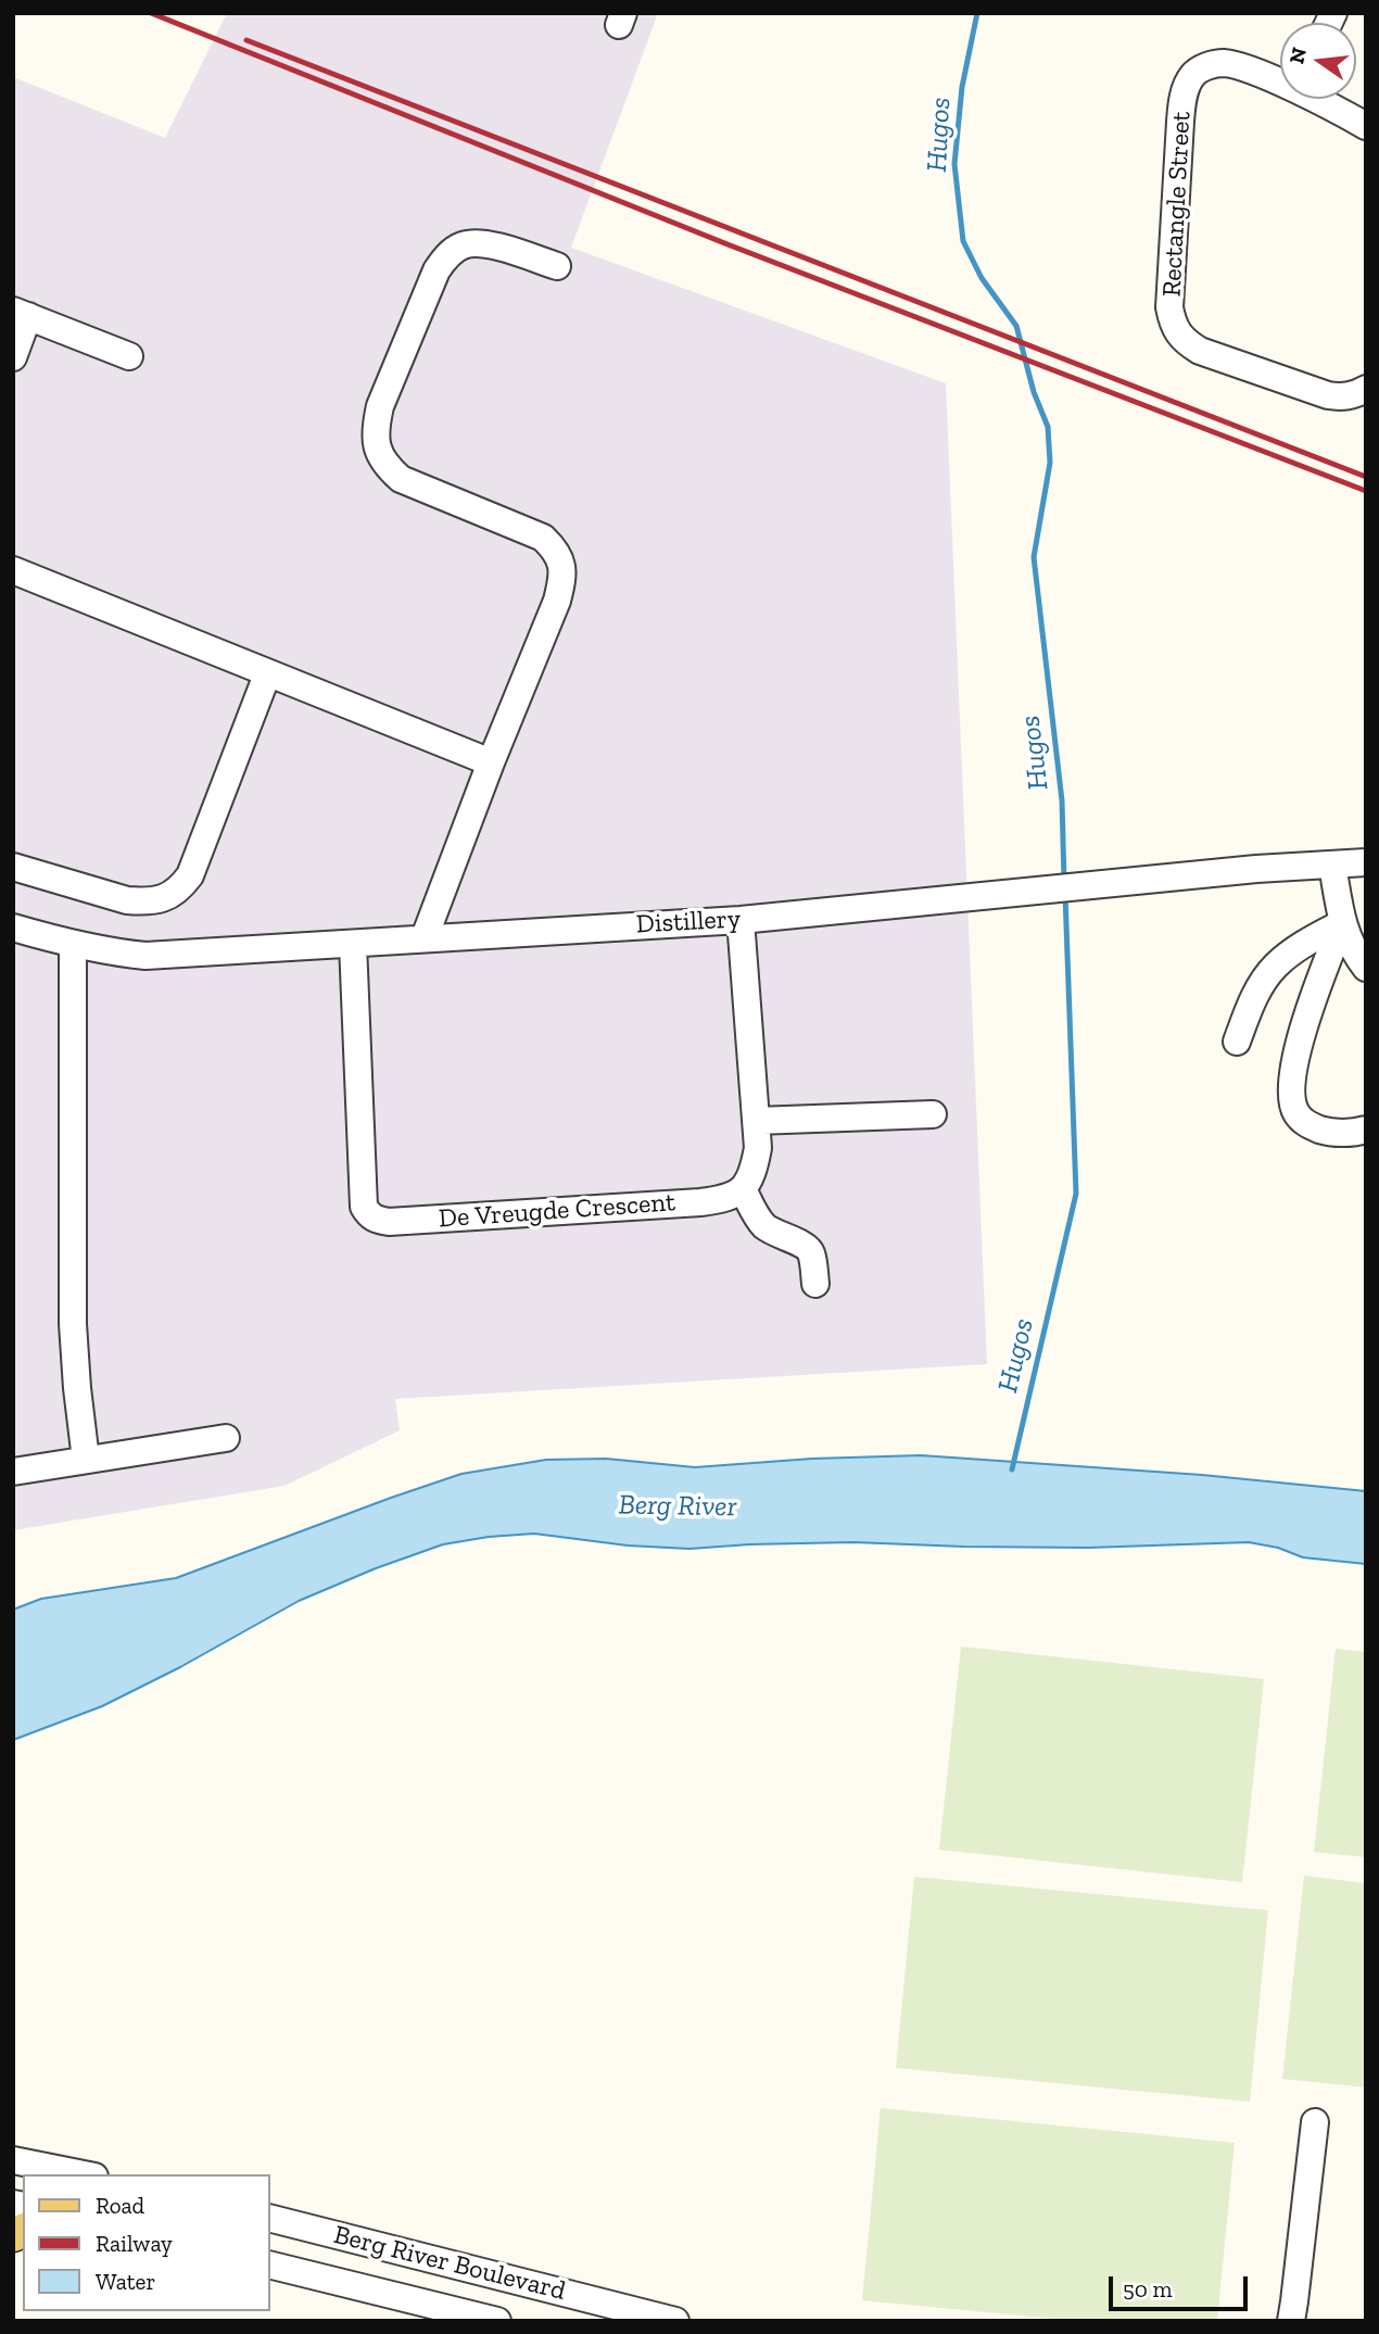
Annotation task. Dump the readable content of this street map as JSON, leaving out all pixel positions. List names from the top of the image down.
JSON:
{
  "streets": {
    "street": [
      "Rectangle Street",
      "Distillery",
      "De Vreugde Crescent",
      "Berg River Boulevard"
    ]
  },
  "crossings": [
    ["Distillery", "De Vreugde Crescent"]
  ],
  "water": ["Hugos", "Berg River"],
  "legend": ["Road", "Railway", "Water"],
  "scale_bar": "50 m",
  "north": "left"
}
